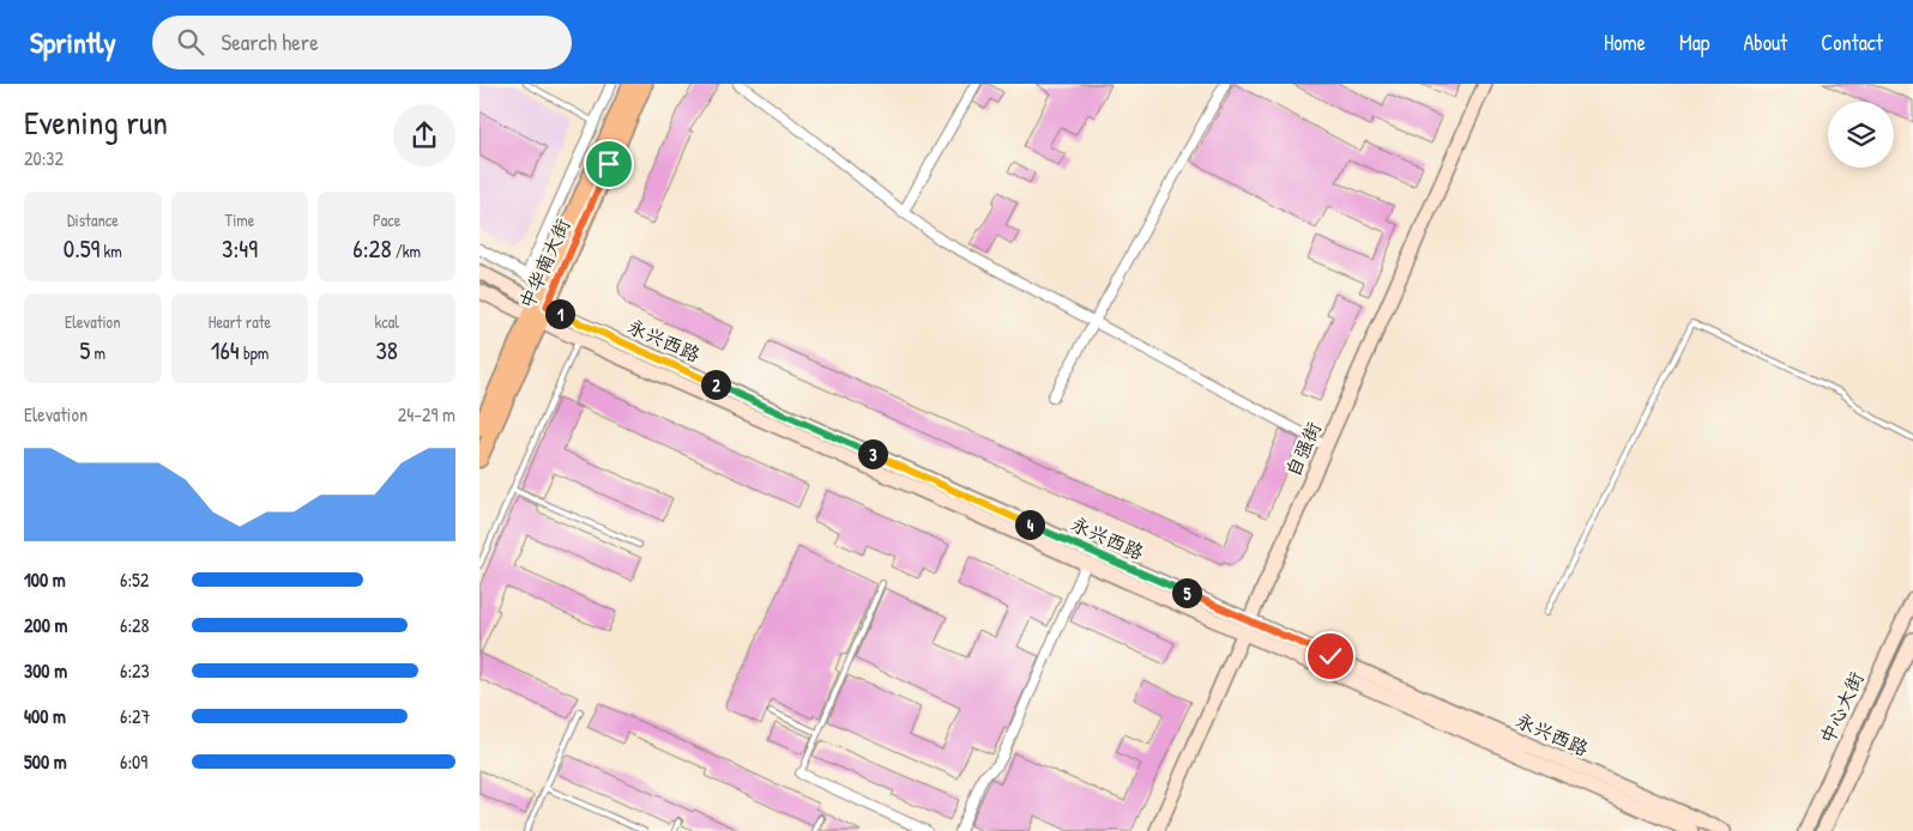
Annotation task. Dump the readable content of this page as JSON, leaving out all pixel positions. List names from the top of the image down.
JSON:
{
  "streets": {
    "main road": [
      "中华南大街",
      "永兴西路",
      "自强街",
      "中心大街"
    ]
  },
  "crossings": [
    ["中华南大街", "永兴西路"],
    ["永兴西路", "自强街"]
  ],
  "page": {
    "header": "Sprintly",
    "search": "Search here",
    "nav": [
      "Home",
      "Map",
      "About",
      "Contact"
    ],
    "heading": ["Evening run", "20:32"],
    "stats": [
      ["Distance", "0.59 km"],
      ["Time", "3:49"],
      ["Pace", "6:28 /km"],
      ["Elevation", "5 m"],
      ["Heart rate", "164 bpm"],
      ["kcal", "38"]
    ],
    "pins": [
      "1",
      "2",
      "3",
      "4",
      "5"
    ],
    "chart": ["Elevation", "24–29 m"],
    "list": [
      {
        "name": "100 m",
        "note": "6:52"
      },
      {
        "name": "200 m",
        "note": "6:28"
      },
      {
        "name": "300 m",
        "note": "6:23"
      },
      {
        "name": "400 m",
        "note": "6:27"
      },
      {
        "name": "500 m",
        "note": "6:09"
      }
    ]
  }
}
